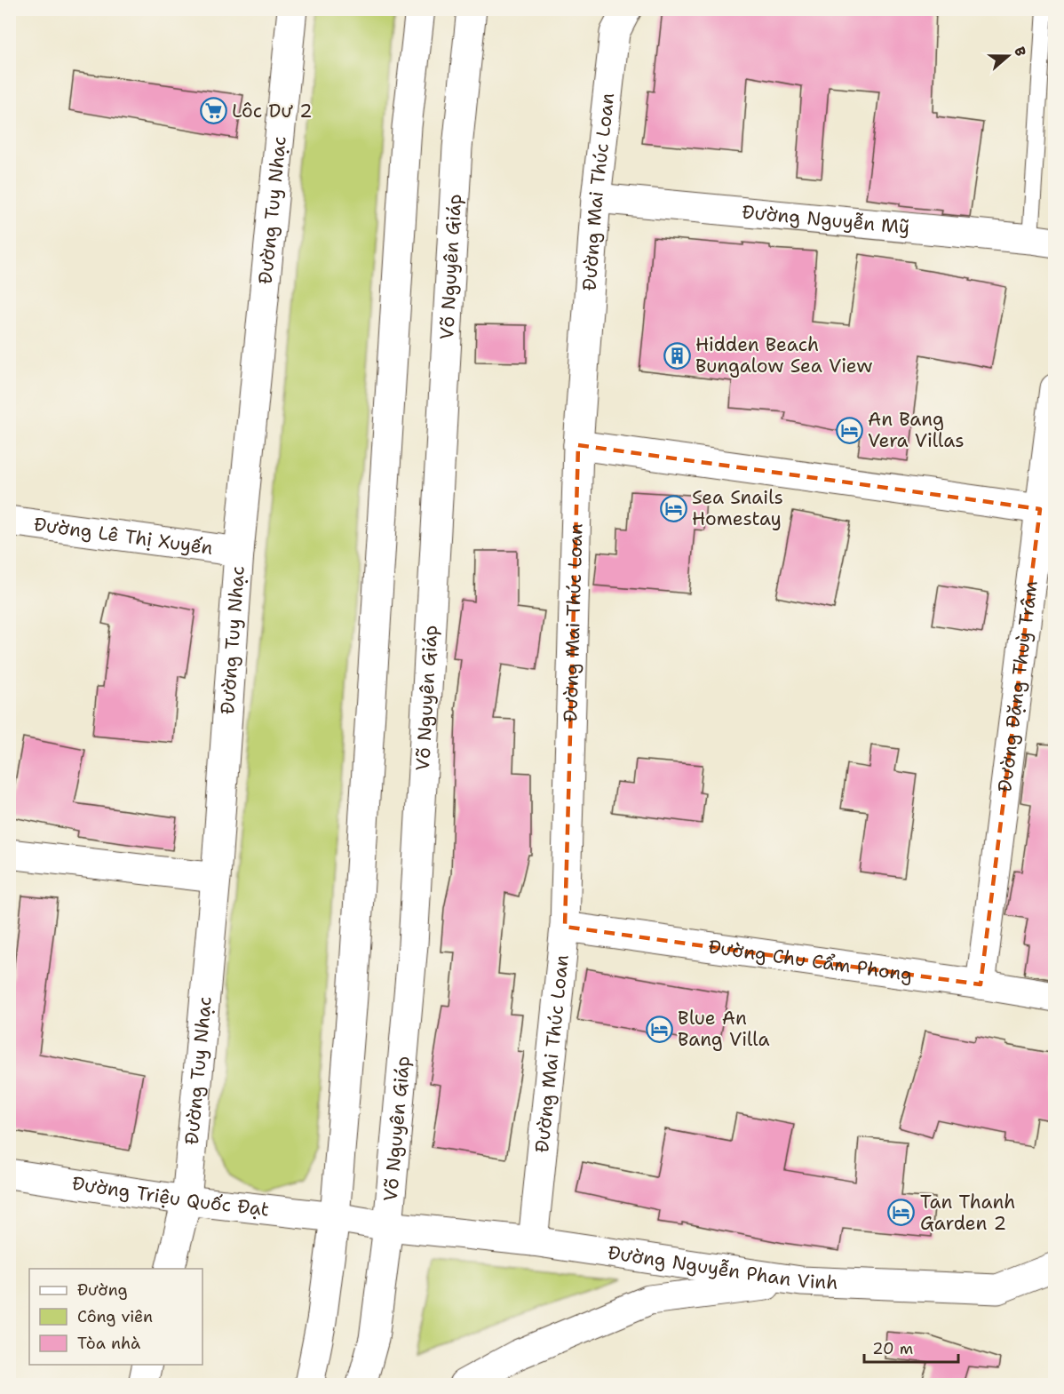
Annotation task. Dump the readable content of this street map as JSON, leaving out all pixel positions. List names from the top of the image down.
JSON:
{
  "streets": {
    "street": [
      "Đường Mai Thúc Loan",
      "Đường Tuy Nhạc",
      "Đường Nguyễn Mỹ",
      "Võ Nguyên Giáp",
      "Đường Lê Thị Xuyến",
      "Đường Đặng Thuỳ Trâm",
      "Đường Chu Cẩm Phong",
      "Đường Triệu Quốc Đạt",
      "Đường Nguyễn Phan Vinh"
    ]
  },
  "crossings": [
    ["Đường Mai Thúc Loan", "Đường Nguyễn Mỹ"],
    ["Đường Mai Thúc Loan", "Đường Chu Cẩm Phong"],
    ["Đường Mai Thúc Loan", "Đường Nguyễn Phan Vinh"],
    ["Đường Tuy Nhạc", "Đường Lê Thị Xuyến"],
    ["Đường Tuy Nhạc", "Đường Triệu Quốc Đạt"],
    ["Võ Nguyên Giáp", "Đường Triệu Quốc Đạt"],
    ["Võ Nguyên Giáp", "Đường Nguyễn Phan Vinh"],
    ["Đường Đặng Thuỳ Trâm", "Đường Chu Cẩm Phong"],
    ["Đường Triệu Quốc Đạt", "Đường Nguyễn Phan Vinh"]
  ],
  "places": {
    "supermarket": ["Lôc Dư 2"],
    "building": ["Hidden Beach Bungalow Sea View"],
    "hotel": [
      "An Bang Vera Villas",
      "Sea Snails Homestay",
      "Blue An Bang Villa",
      "Tan Thanh Garden 2"
    ]
  },
  "legend": ["Đường", "Công viên", "Tòa nhà"],
  "scale_bar": "20 m",
  "north": "right"
}
